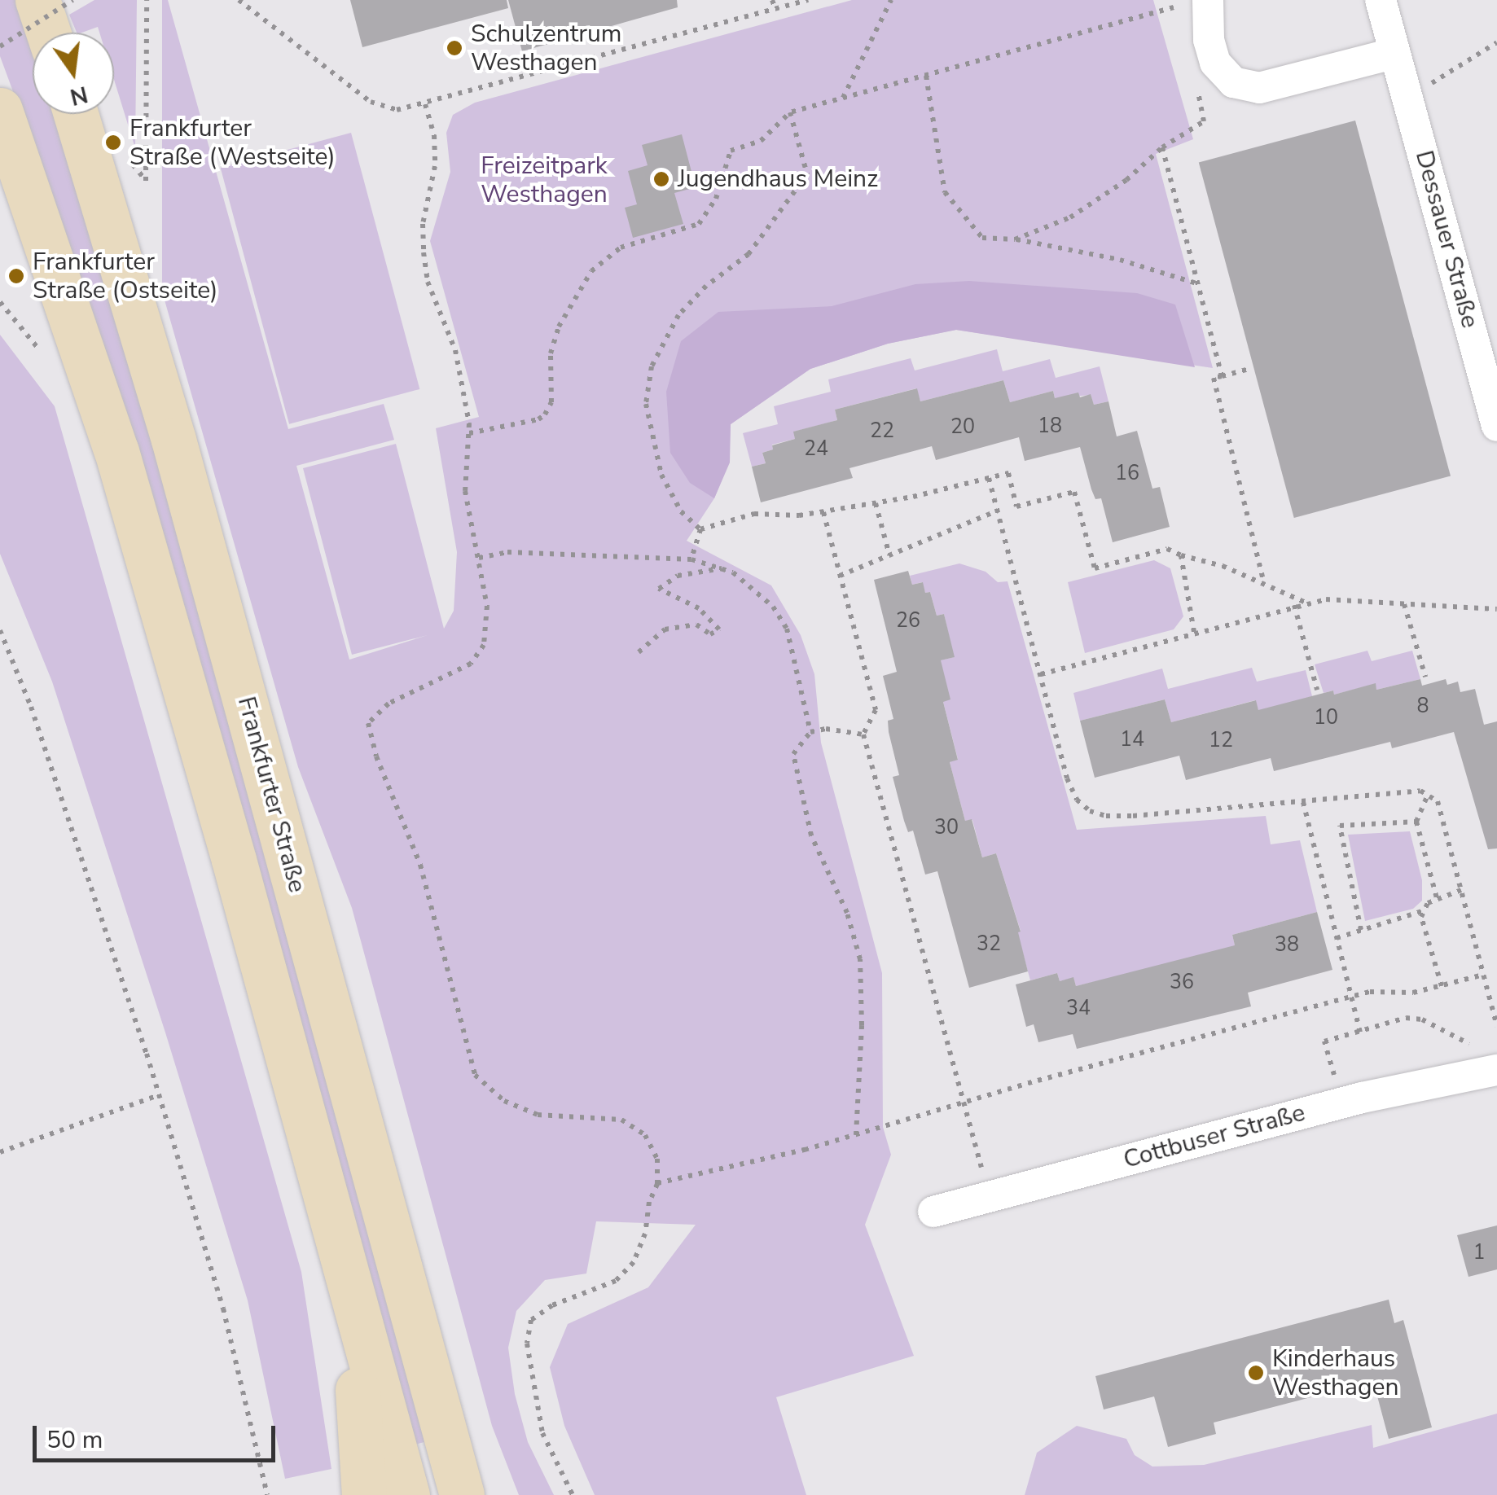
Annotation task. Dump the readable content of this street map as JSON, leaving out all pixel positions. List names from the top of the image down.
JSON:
{
  "streets": {
    "street": ["Dessauer Straße", "Frankfurter Straße", "Cottbuser Straße"]
  },
  "parks": ["Freizeitpark Westhagen"],
  "places": [
    "Schulzentrum Westhagen",
    "Frankfurter Straße (Westseite)",
    "Jugendhaus Meinz",
    "Frankfurter Straße (Ostseite)",
    "Kinderhaus Westhagen"
  ],
  "house_numbers": [
    "18",
    "20",
    "22",
    "24",
    "16",
    "26",
    "8",
    "10",
    "14",
    "12",
    "30",
    "32",
    "38",
    "36",
    "34",
    "1"
  ],
  "scale_bar": "50 m",
  "north": "bottom"
}
